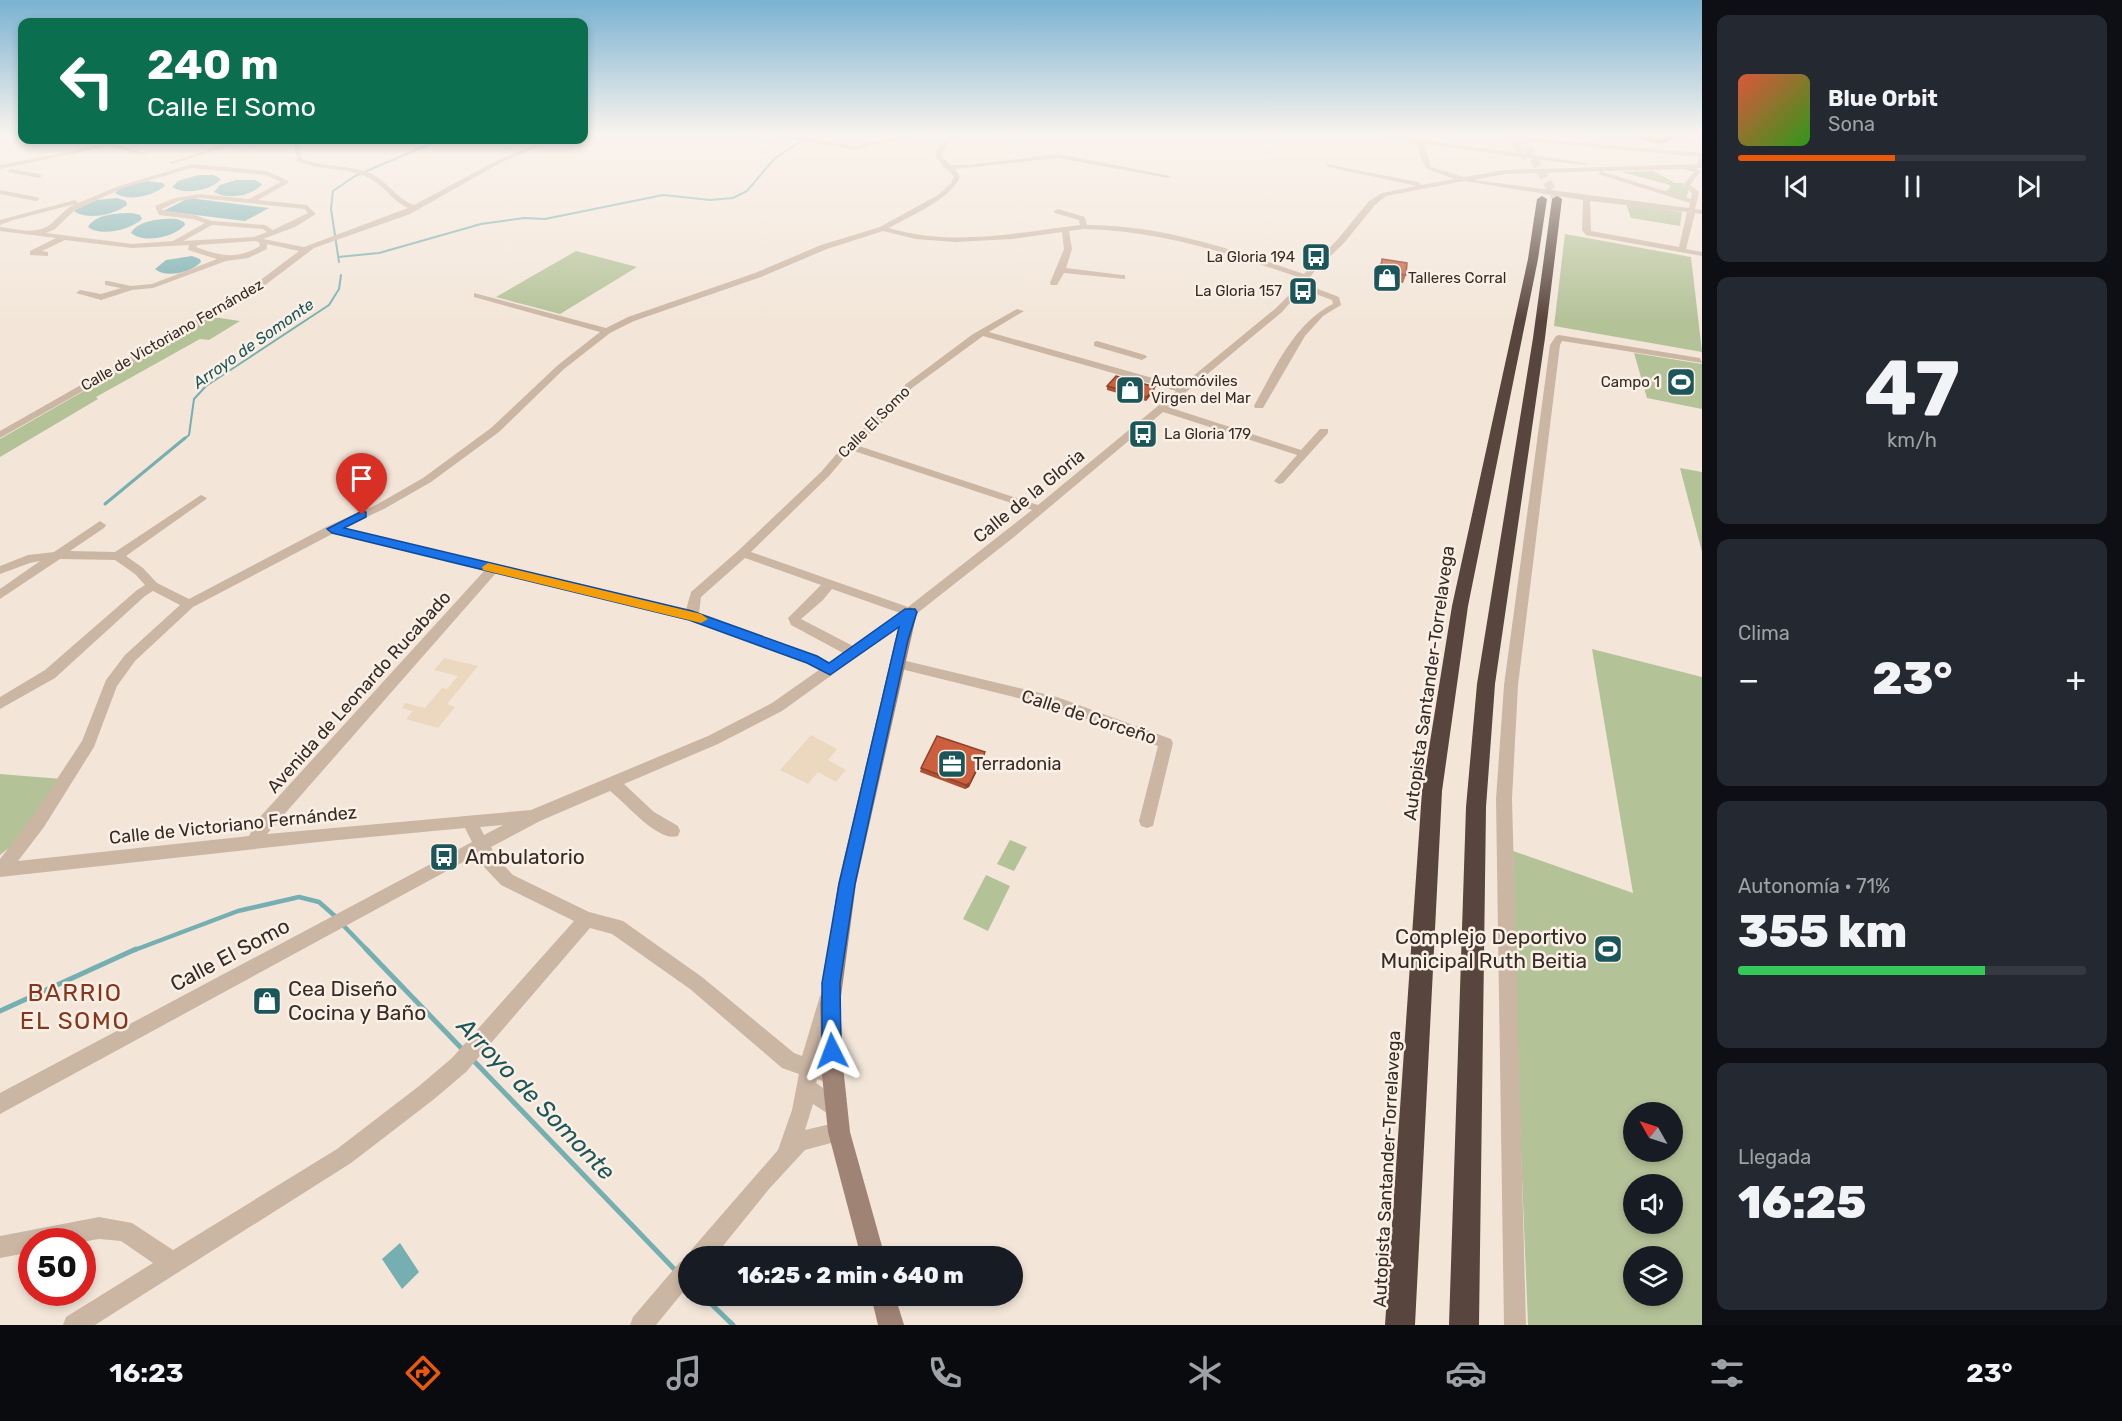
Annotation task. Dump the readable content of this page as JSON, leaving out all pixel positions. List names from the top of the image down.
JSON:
{
  "streets": {
    "highway": ["Autopista Santander-Torrelavega"],
    "street": [
      "Calle de Victoriano Fernández",
      "Calle El Somo",
      "Calle de la Gloria",
      "Avenida de Leonardo Rucabado",
      "Calle de Corceño"
    ]
  },
  "crossings": [
    ["Calle de Victoriano Fernández", "Calle El Somo"],
    ["Calle de Victoriano Fernández", "Avenida de Leonardo Rucabado"]
  ],
  "districts": ["BARRIO EL SOMO"],
  "water": ["Arroyo de Somonte"],
  "places": {
    "bus stop": [
      "La Gloria 194",
      "La Gloria 157",
      "La Gloria 179",
      "Ambulatorio"
    ],
    "shop": ["Talleres Corral", "Automóviles Virgen del Mar", "Cea Diseño Cocina y Baño"],
    "sports": ["Campo 1", "Complejo Deportivo Municipal Ruth Beitia"],
    "office": ["Terradonia"]
  },
  "north": "top left",
  "page": {
    "turn": ["240 m", "Calle El Somo"],
    "song": ["Blue Orbit", "Sona"],
    "tile": [
      ["47", "km/h"],
      "Clima",
      ["Autonomía · 71%", "355 km"],
      ["Llegada", "16:25"]
    ],
    "heat": ["−", "23°", "+"],
    "limit": "50",
    "trip": "16:25 · 2 min · 640 m",
    "tabs": ["16:23", "23°"]
  }
}
